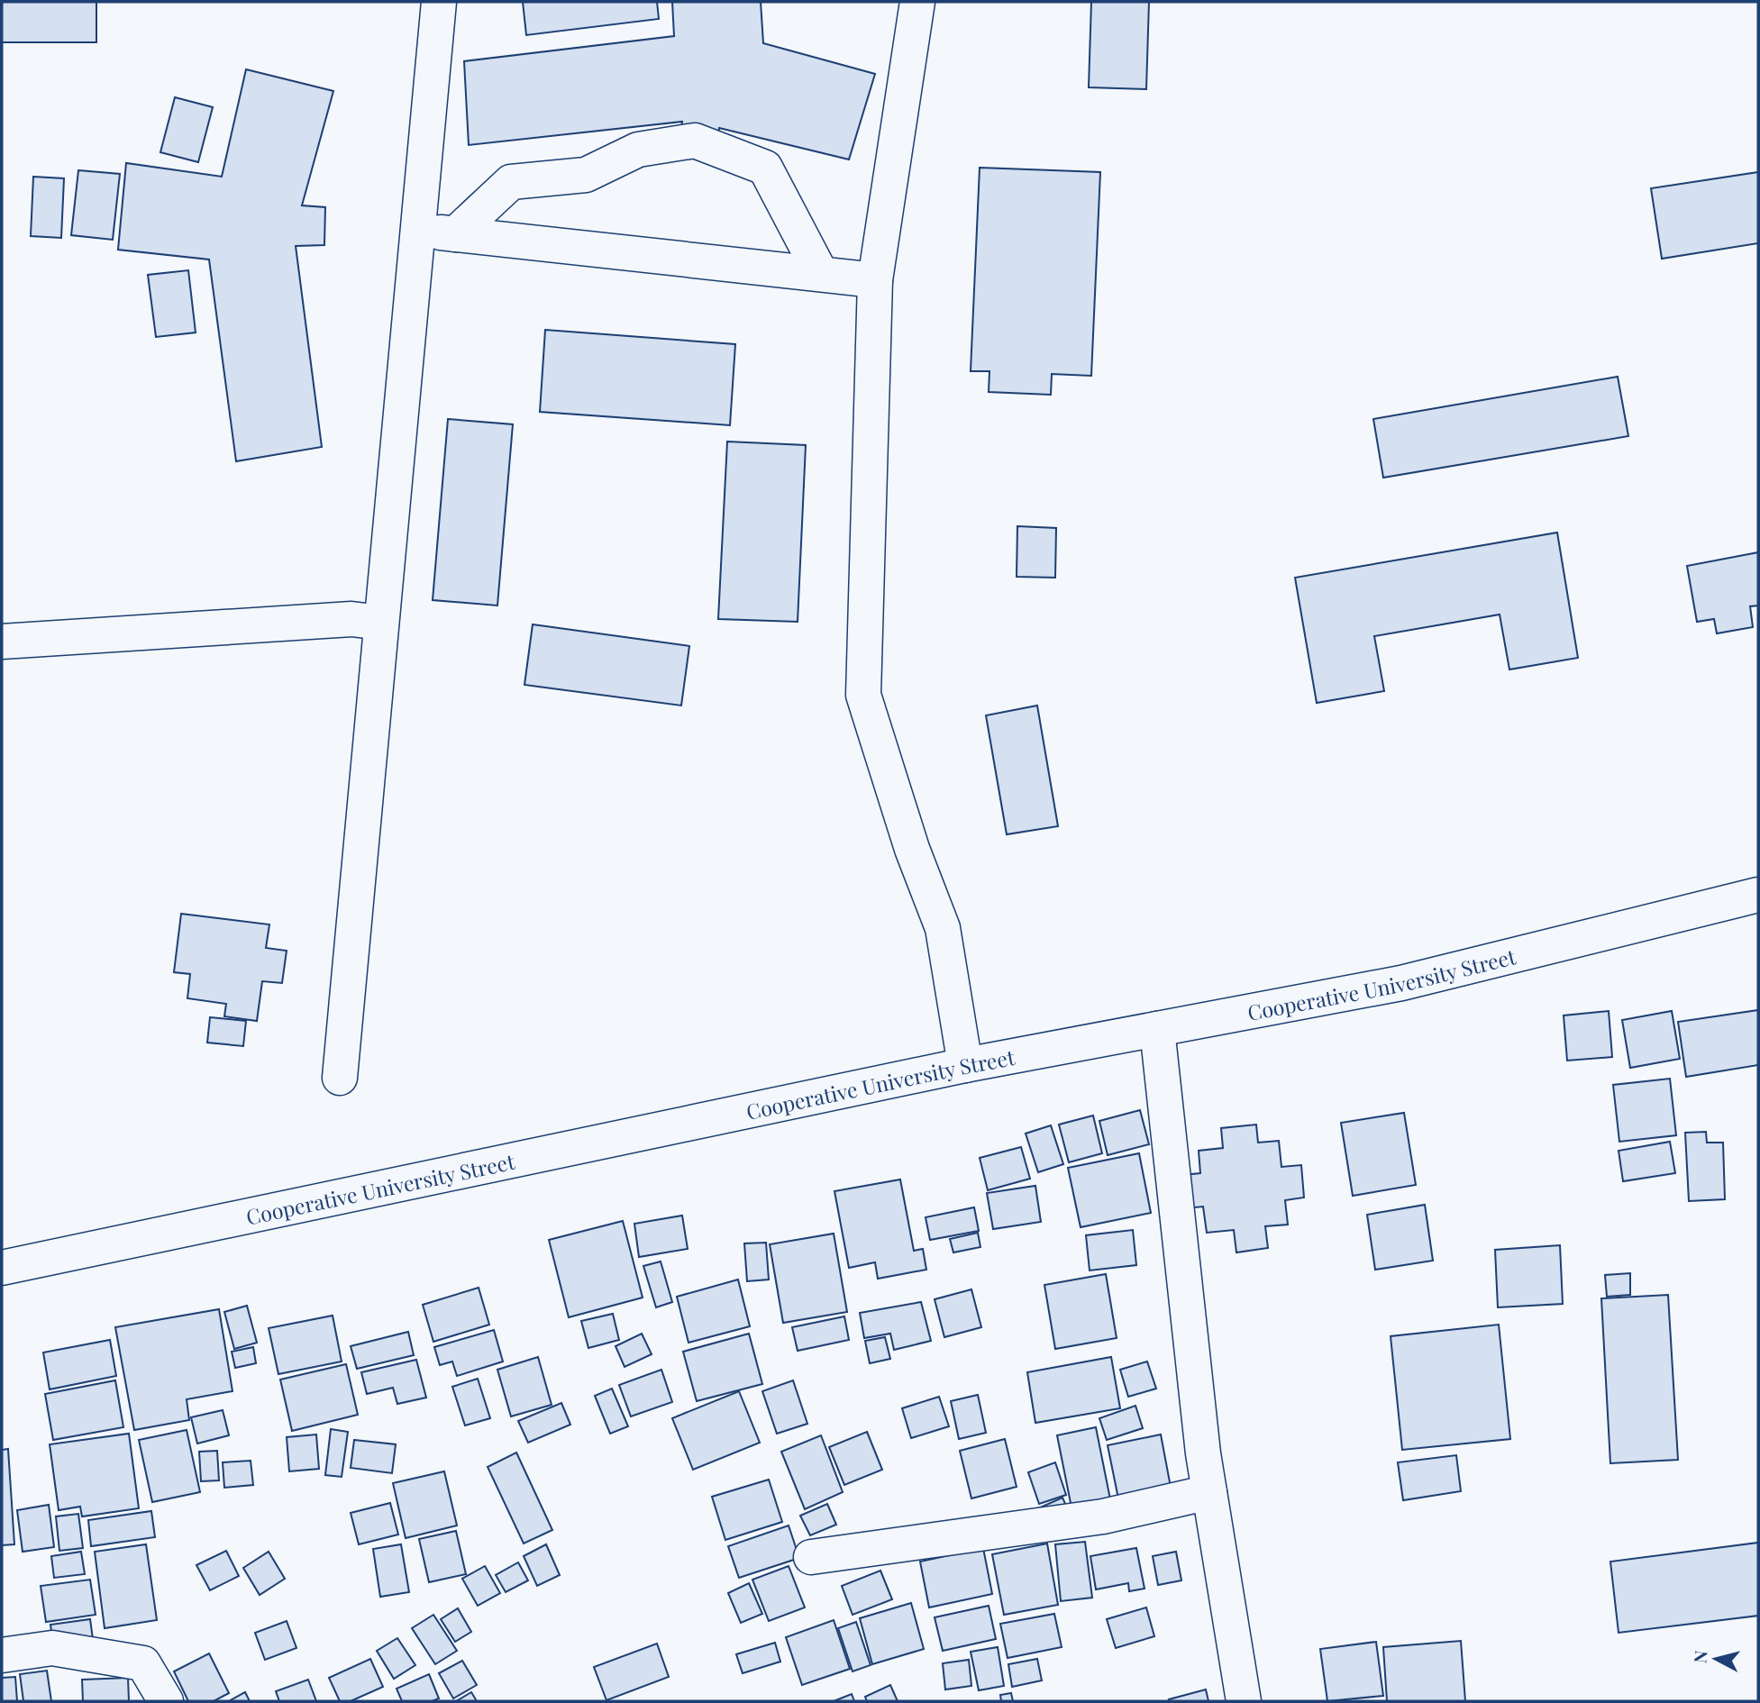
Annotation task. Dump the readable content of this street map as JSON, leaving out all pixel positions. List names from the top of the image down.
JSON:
{
  "streets": {
    "street": ["Cooperative University Street"]
  },
  "north": "left"
}
